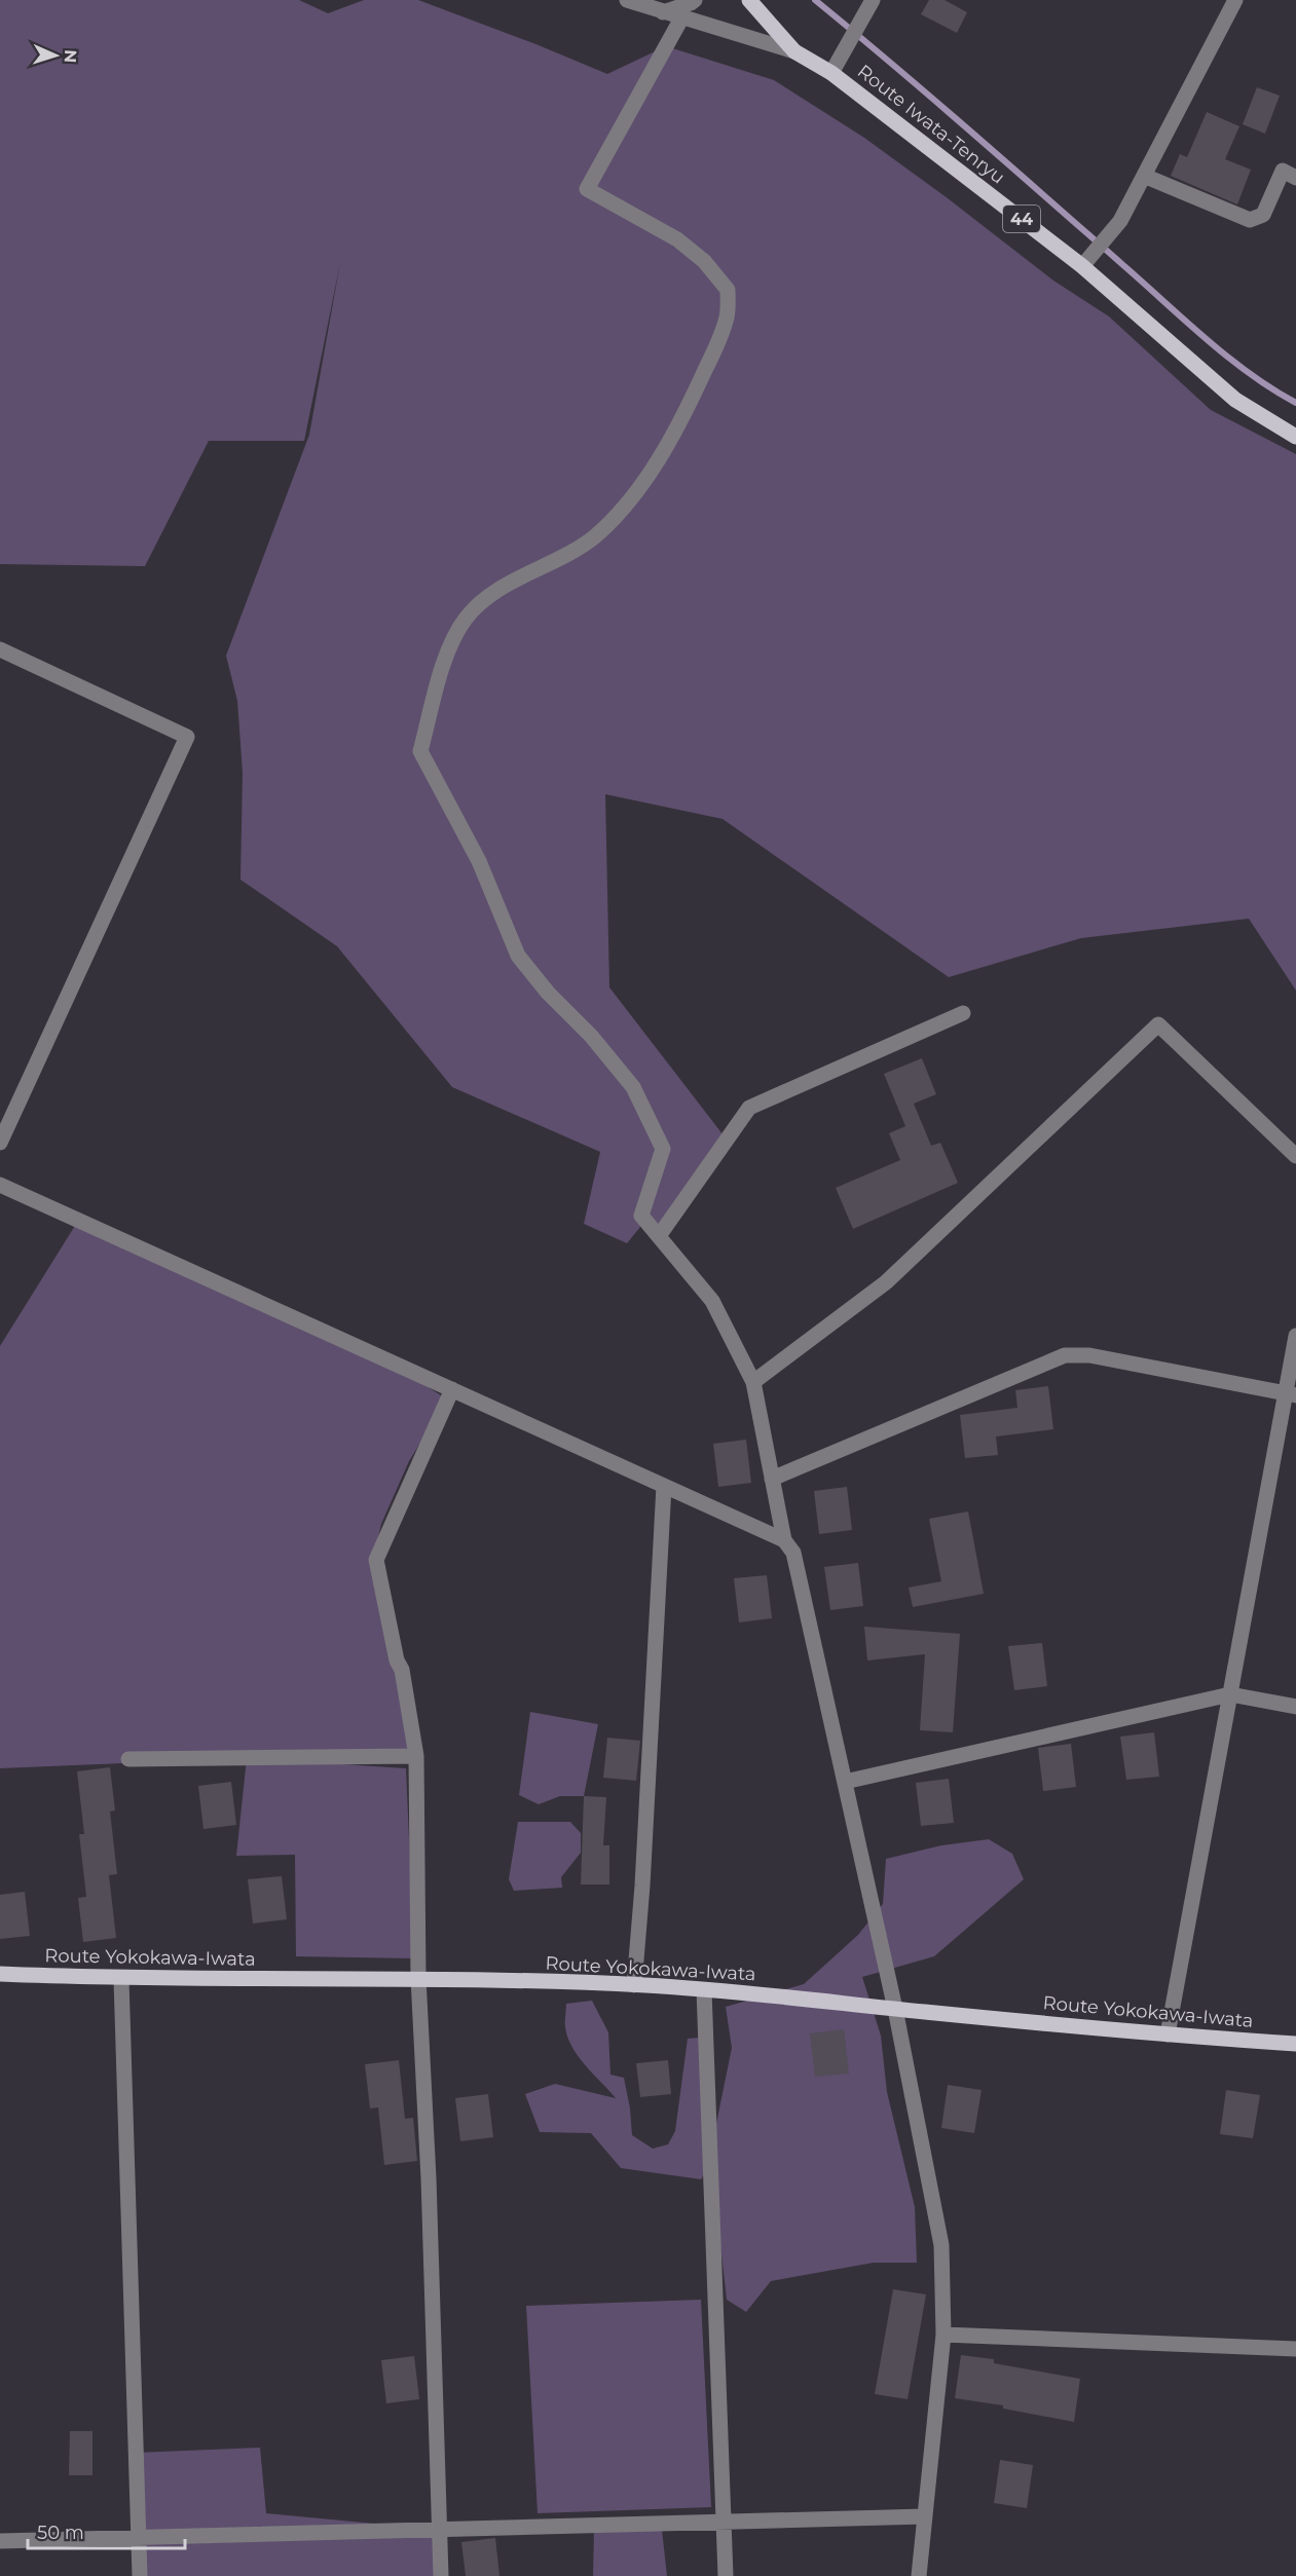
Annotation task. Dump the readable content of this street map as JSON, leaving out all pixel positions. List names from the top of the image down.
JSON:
{
  "streets": {
    "main road": ["Route Iwata-Tenryu", "44", "Route Yokokawa-Iwata"]
  },
  "scale_bar": "50 m",
  "north": "right"
}
